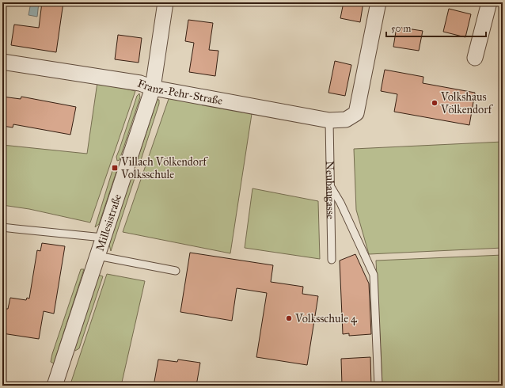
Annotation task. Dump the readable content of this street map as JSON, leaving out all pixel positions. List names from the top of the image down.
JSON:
{
  "streets": {
    "street": ["Franz-Pehr-Straße", "Millesistraße"],
    "lane": ["Neubaugasse"]
  },
  "crossings": [
    ["Franz-Pehr-Straße", "Neubaugasse"],
    ["Franz-Pehr-Straße", "Millesistraße"]
  ],
  "places": {
    "other": ["Volkshaus Völkendorf", "Volksschule 4"],
    "transit": ["Villach Völkendorf Volksschule"]
  },
  "scale_bar": "50 m"
}
